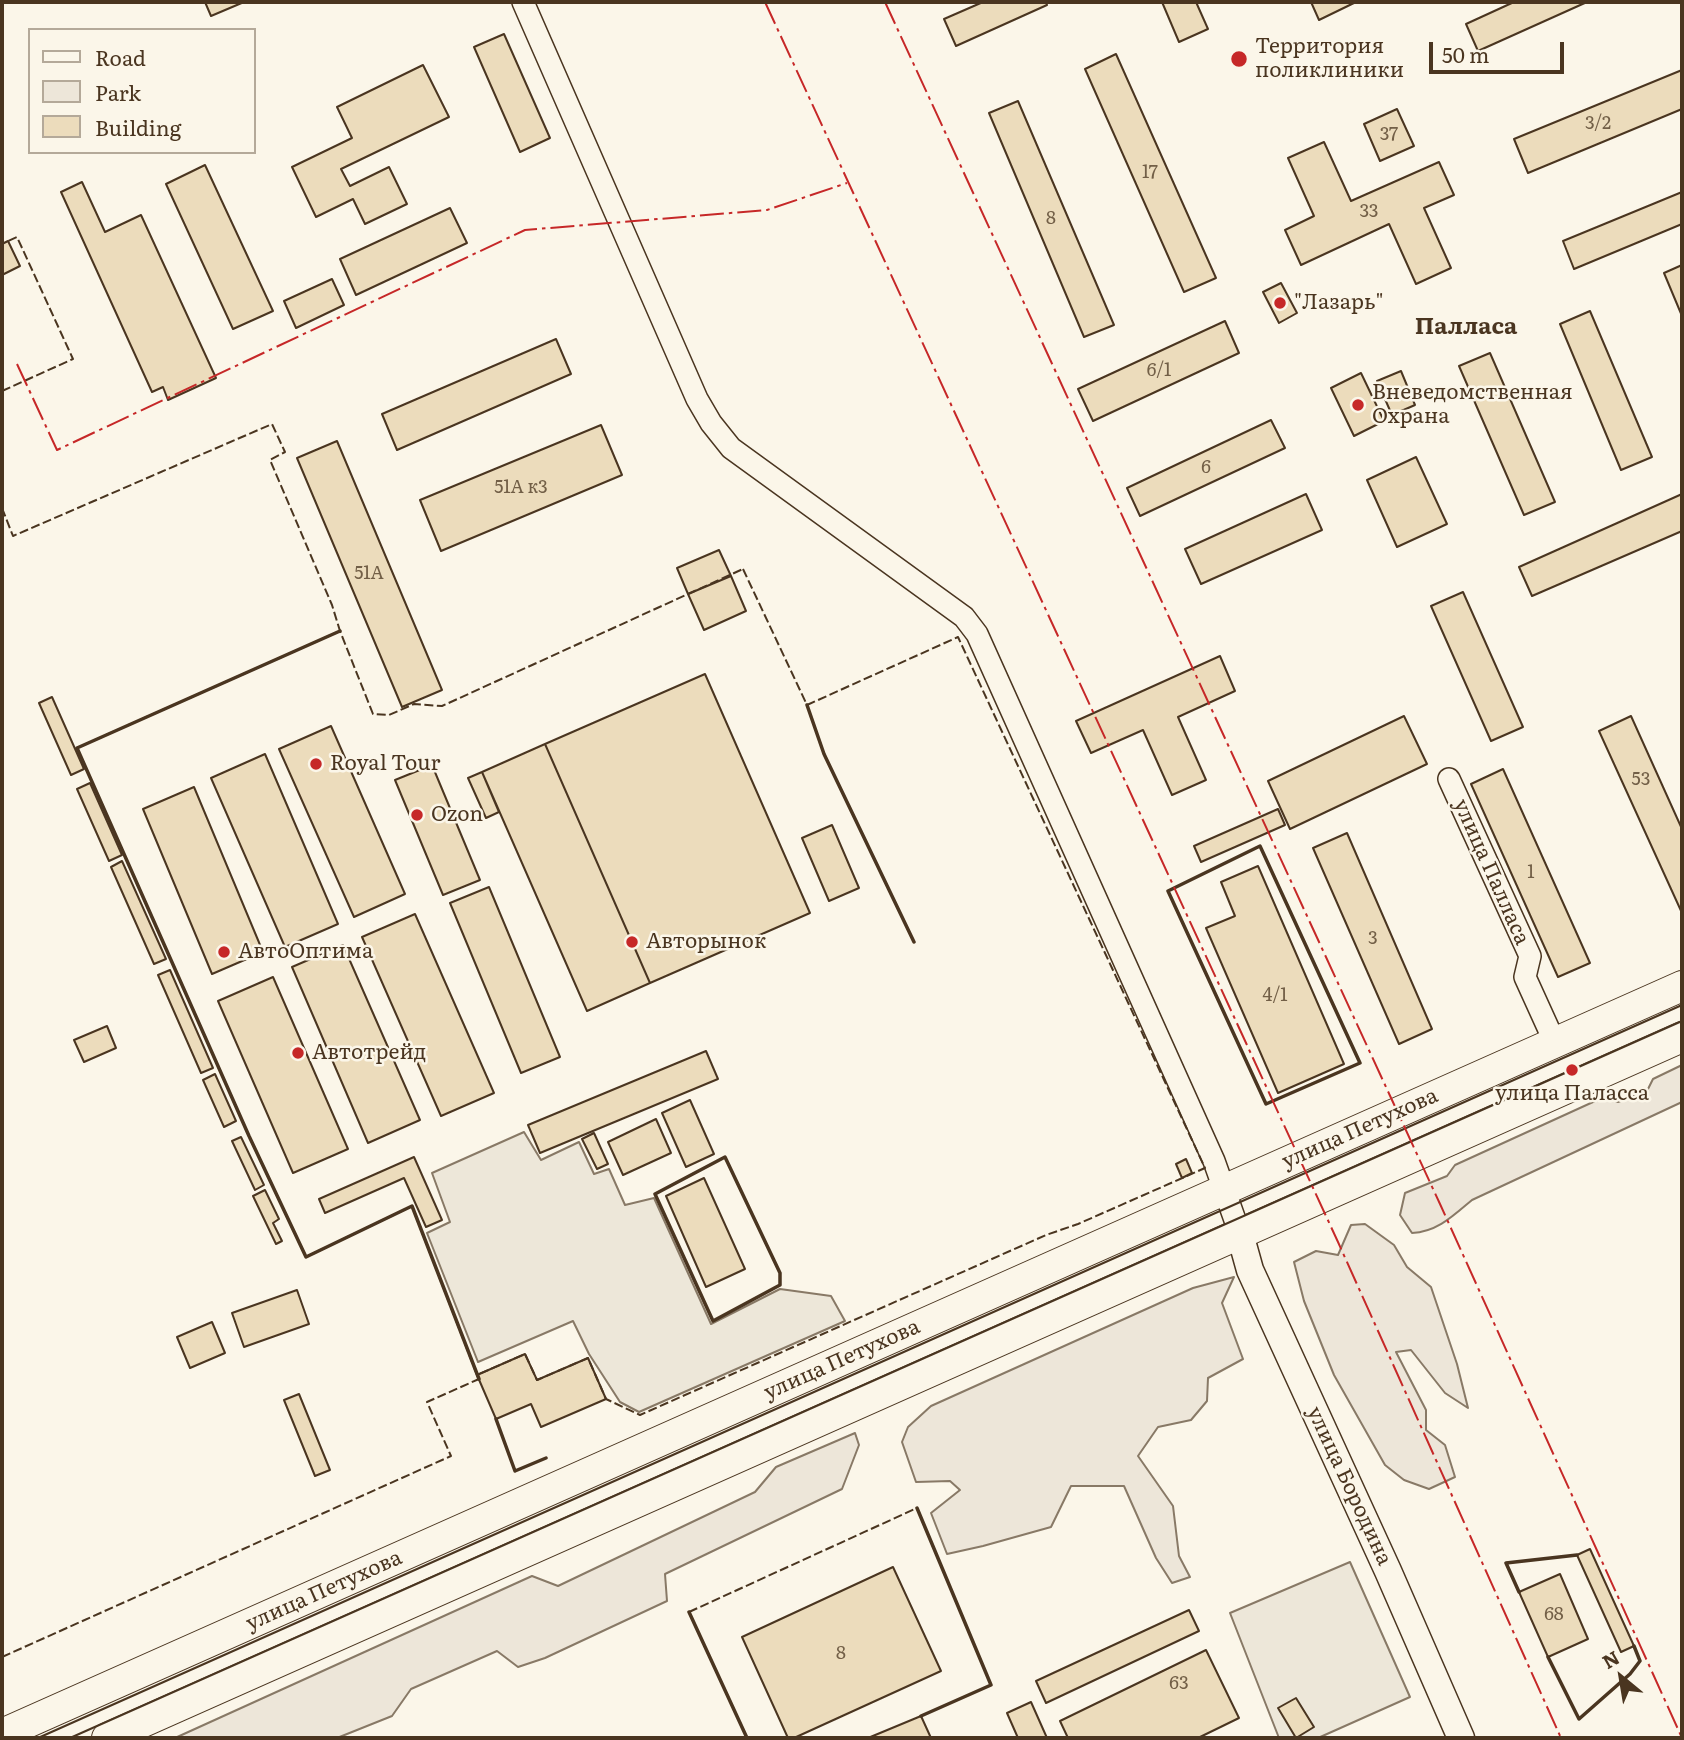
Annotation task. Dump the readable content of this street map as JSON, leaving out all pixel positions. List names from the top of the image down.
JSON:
{
  "streets": {
    "highway": ["улица Петухова"],
    "main road": ["улица Бородина"],
    "street": ["улица Палласа"]
  },
  "crossings": [
    ["улица Палласа", "улица Петухова"]
  ],
  "districts": ["Палласа"],
  "places": [
    "Территория поликлиники",
    "\"Лазарь\"",
    "Вневедомственная Охрана",
    "Royal Tour",
    "Ozon",
    "Авторынок",
    "АвтоОптима",
    "Автотрейд",
    "улица Паласса"
  ],
  "house_numbers": [
    "3/2",
    "37",
    "17",
    "33",
    "8",
    "6/1",
    "6",
    "51А к3",
    "51А",
    "53",
    "1",
    "3",
    "4/1",
    "68",
    "8",
    "63"
  ],
  "legend": ["Road", "Park", "Building"],
  "scale_bar": "50 m",
  "north": "top left"
}
